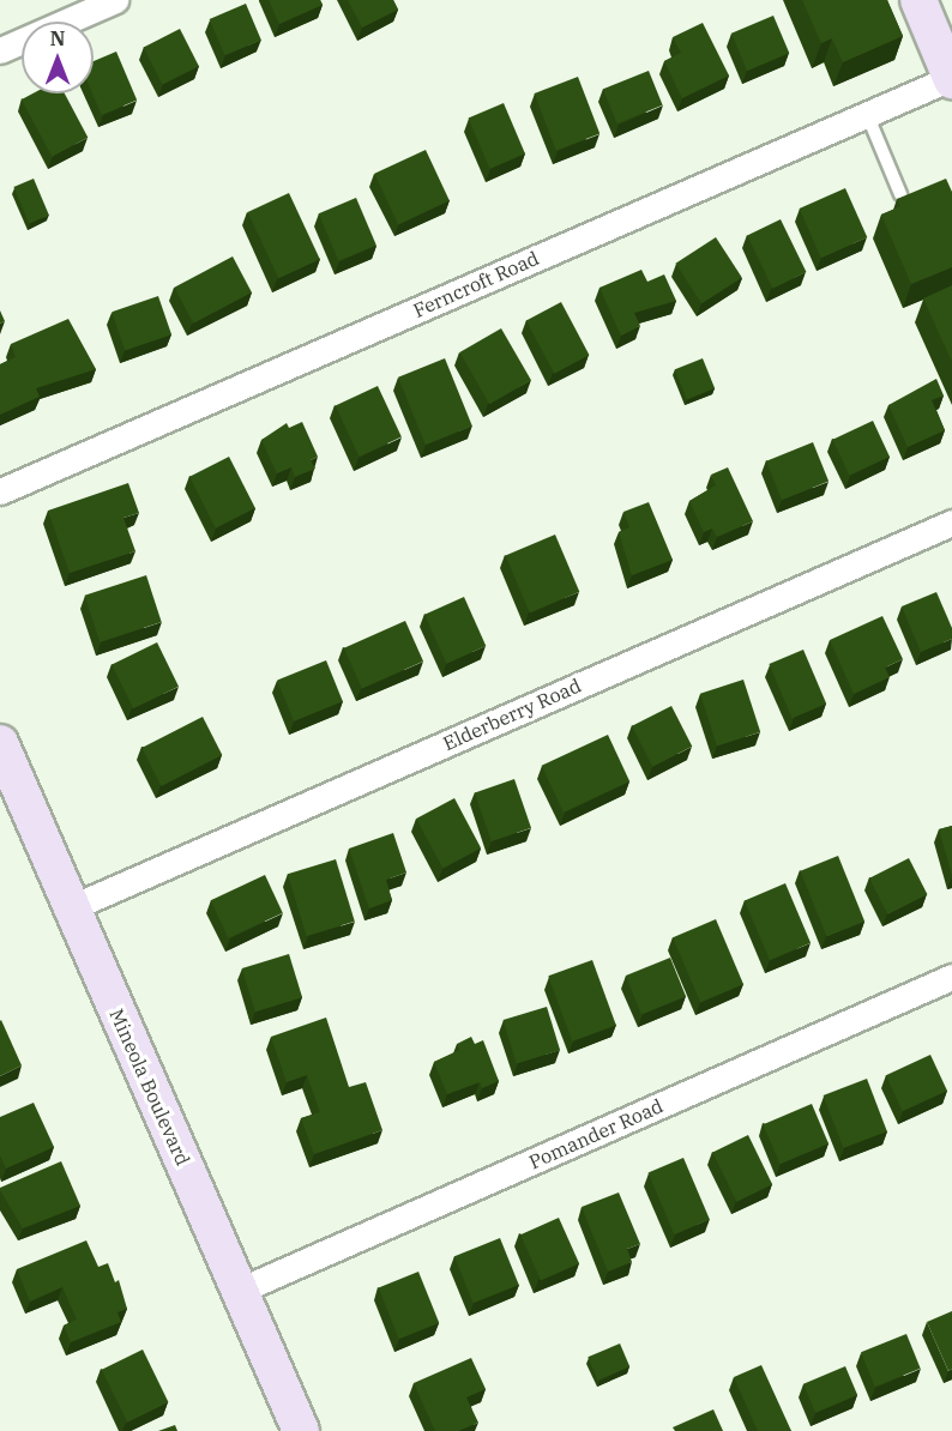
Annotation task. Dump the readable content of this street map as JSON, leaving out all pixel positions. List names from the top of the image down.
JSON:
{
  "streets": {
    "main road": ["Mineola Boulevard"],
    "street": ["Ferncroft Road", "Elderberry Road", "Pomander Road"]
  },
  "crossings": [
    ["Elderberry Road", "Mineola Boulevard"],
    ["Mineola Boulevard", "Pomander Road"]
  ],
  "north": "top"
}
